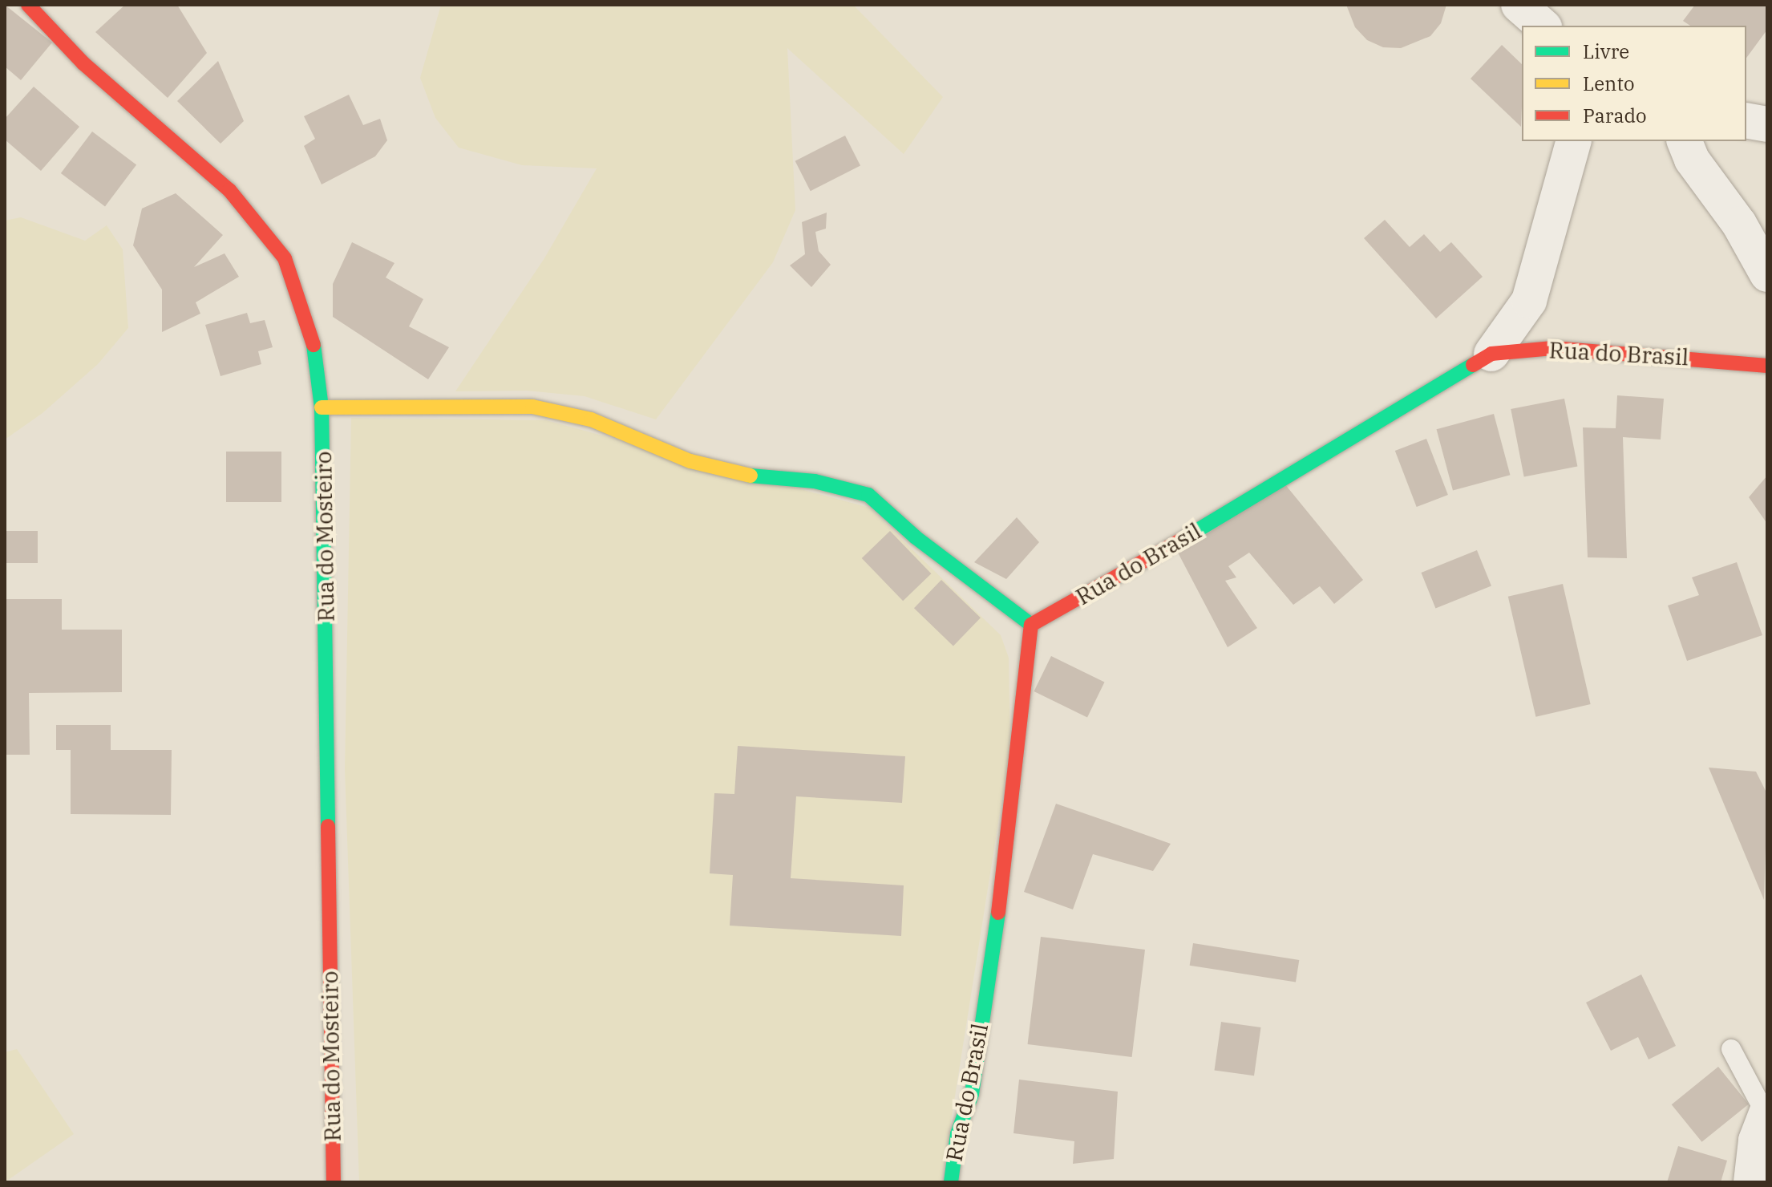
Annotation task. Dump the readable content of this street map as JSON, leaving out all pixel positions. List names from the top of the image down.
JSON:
{
  "streets": {
    "street": ["Rua do Brasil", "Rua do Mosteiro"]
  },
  "legend": ["Livre", "Lento", "Parado"]
}
